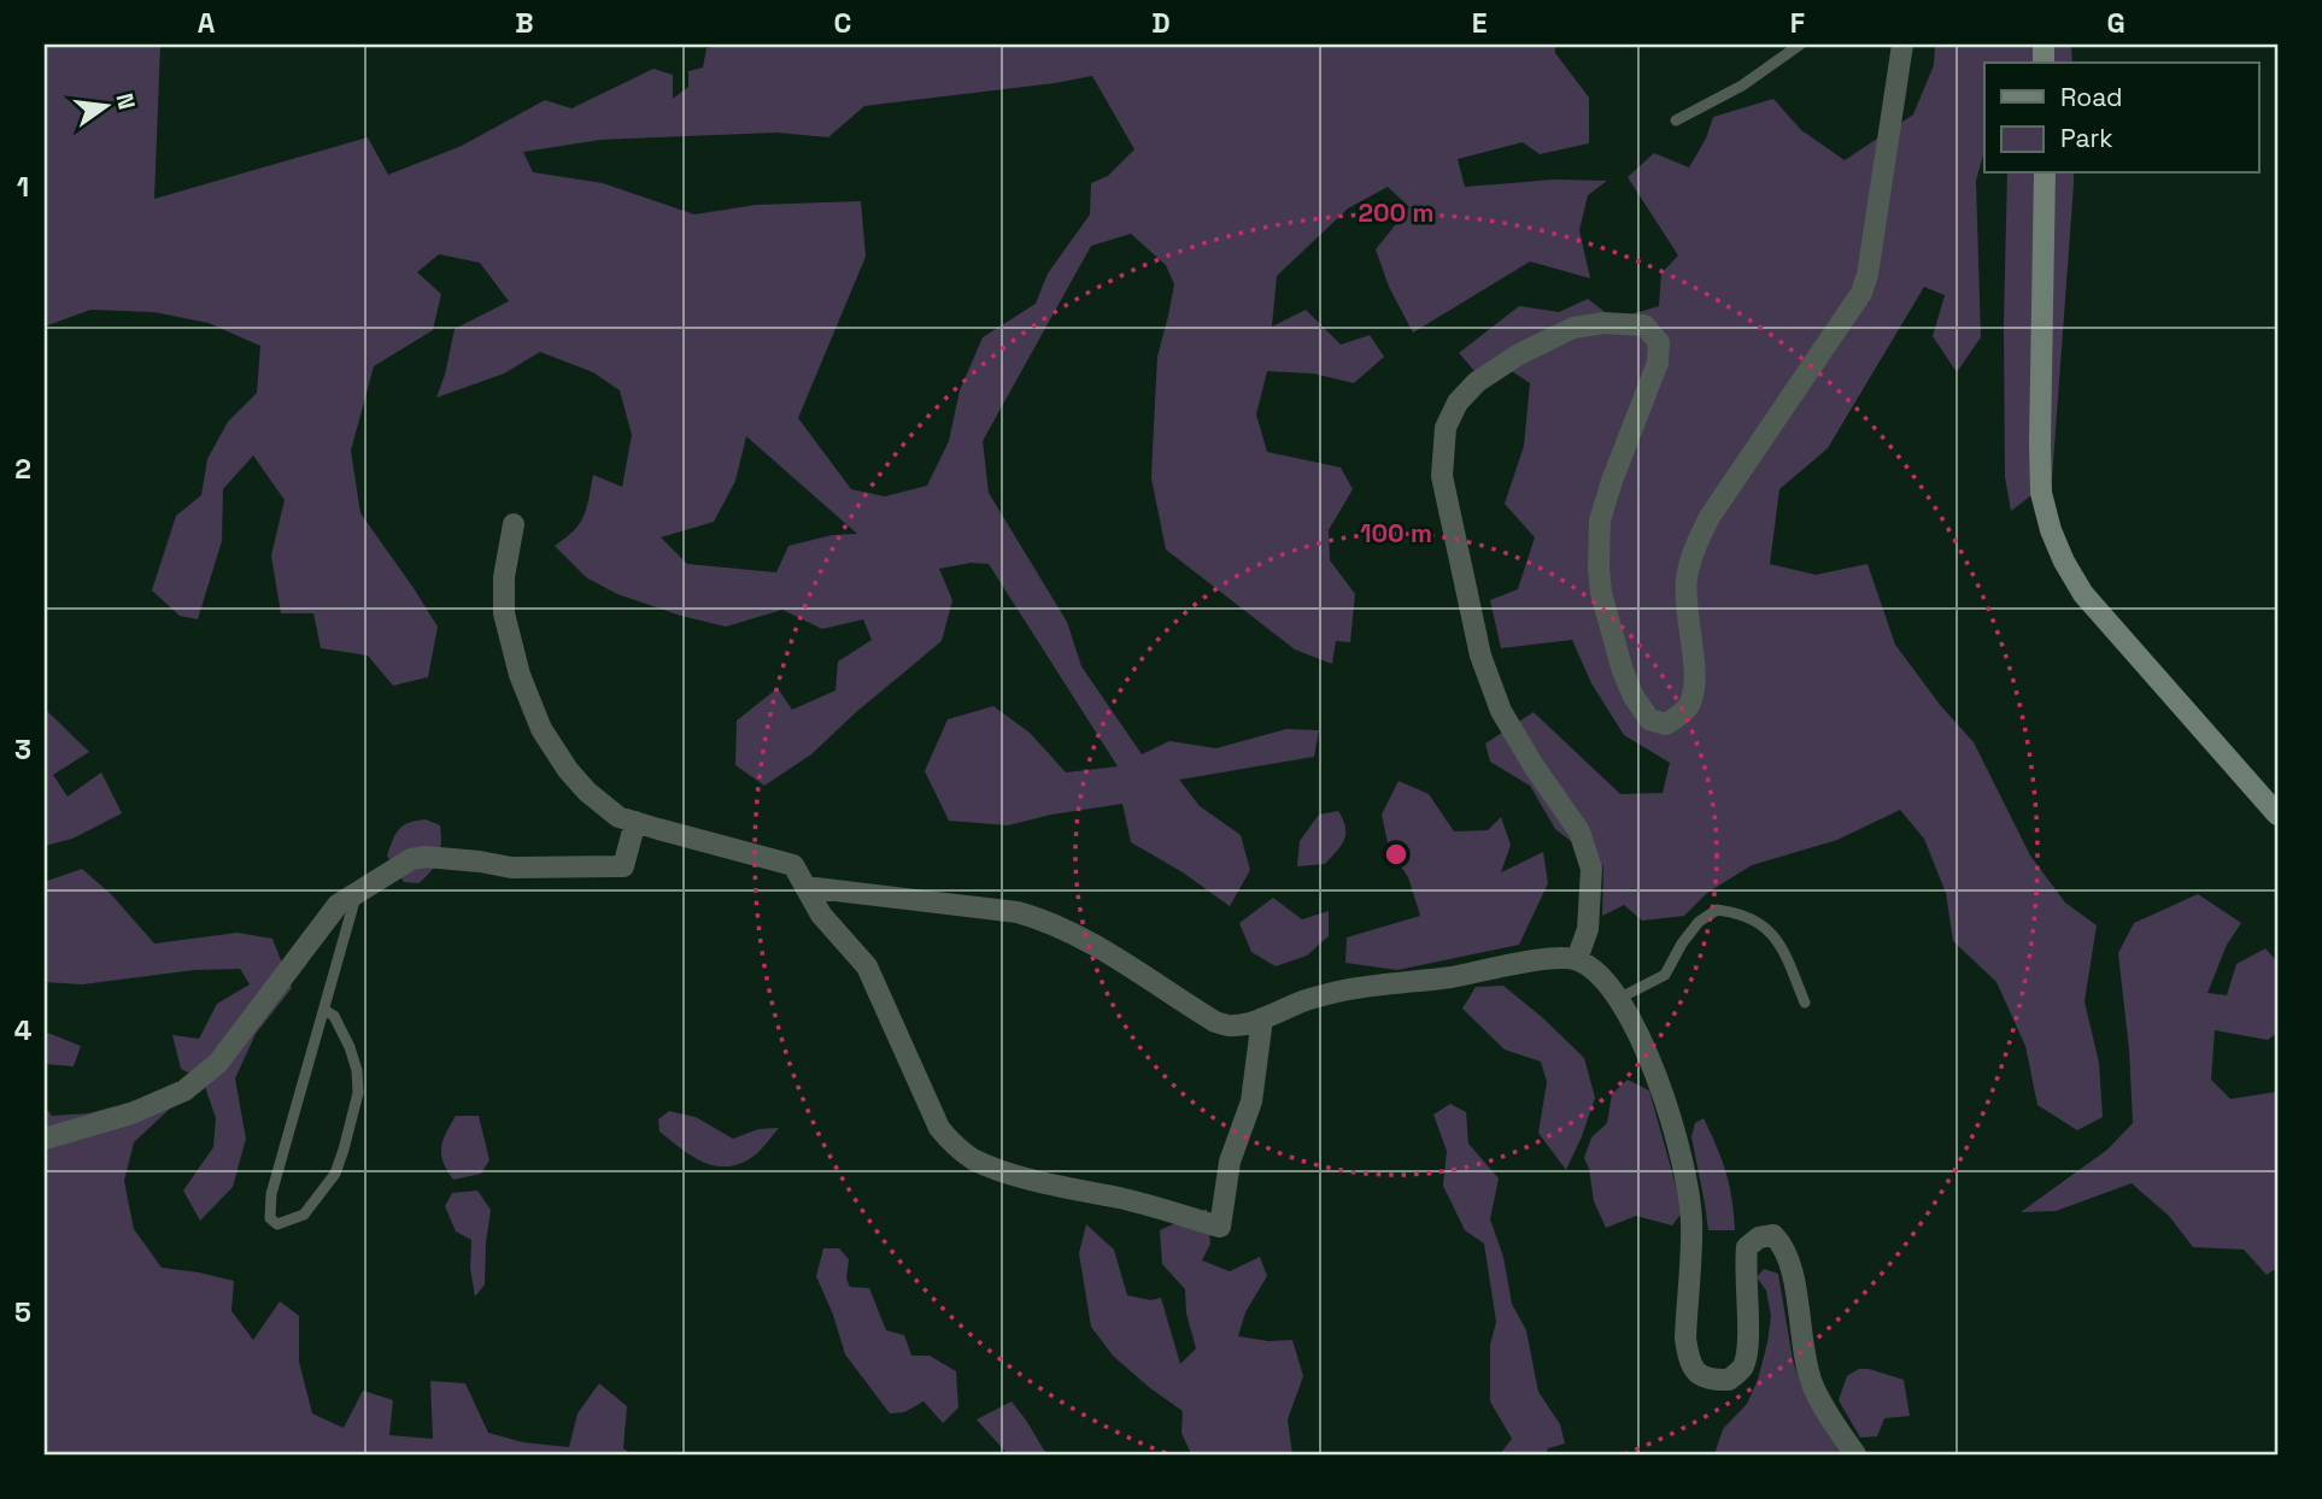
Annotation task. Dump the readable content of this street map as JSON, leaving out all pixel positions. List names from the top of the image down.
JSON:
{
  "legend": ["Road", "Park"],
  "north": "right",
  "grid": {
    "columns": [
      "A",
      "B",
      "C",
      "D",
      "E",
      "F",
      "G"
    ],
    "rows": [
      "1",
      "2",
      "3",
      "4",
      "5"
    ]
  },
  "rings": ["200 m", "100 m"]
}
